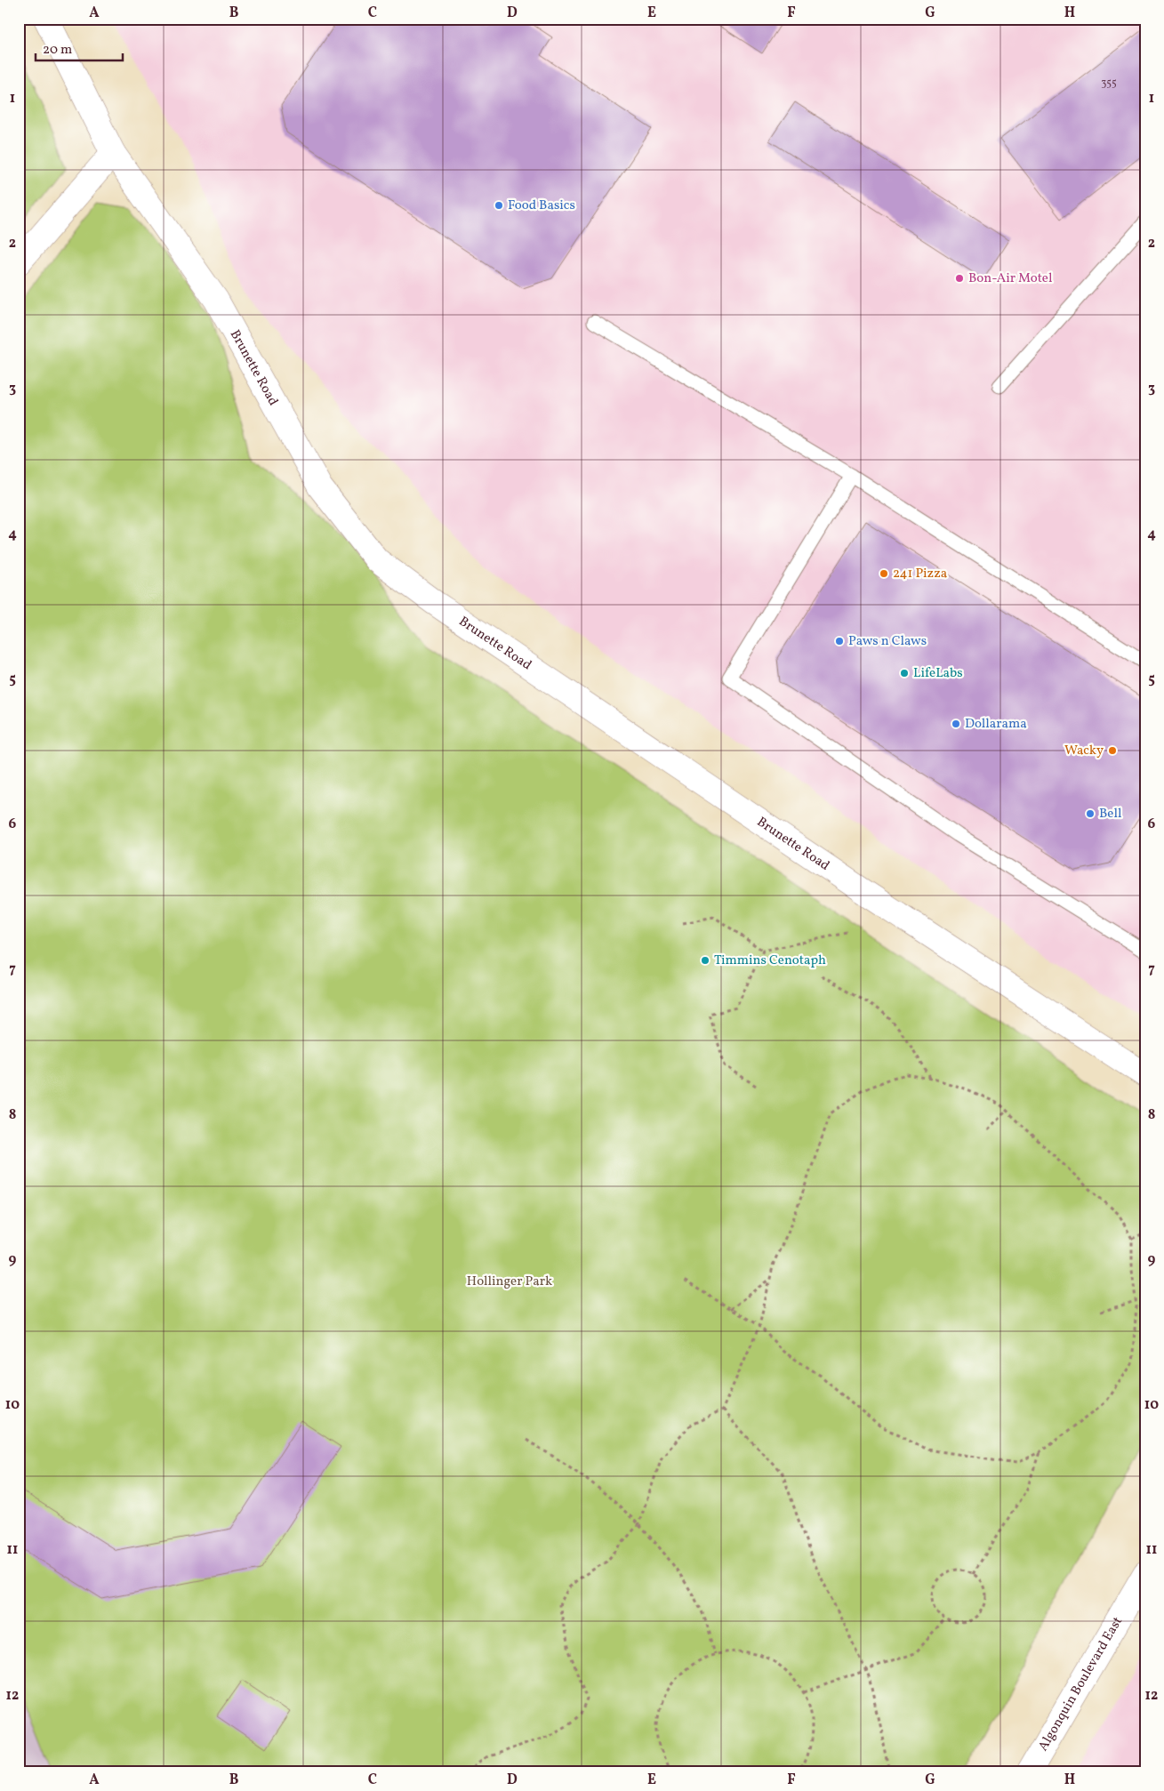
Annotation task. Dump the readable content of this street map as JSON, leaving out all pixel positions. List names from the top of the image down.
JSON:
{
  "streets": {
    "street": ["Brunette Road", "Algonquin Boulevard East"]
  },
  "parks": ["Hollinger Park"],
  "places": [
    "Food Basics",
    "Bon-Air Motel",
    "241 Pizza",
    "Paws n Claws",
    "LifeLabs",
    "Dollarama",
    "Wacky",
    "Bell",
    "Timmins Cenotaph"
  ],
  "house_numbers": ["355"],
  "scale_bar": "20 m",
  "grid": {
    "columns": [
      "A",
      "B",
      "C",
      "D",
      "E",
      "F",
      "G",
      "H"
    ],
    "rows": [
      "1",
      "2",
      "3",
      "4",
      "5",
      "6",
      "7",
      "8",
      "9",
      "10",
      "11",
      "12"
    ]
  }
}
